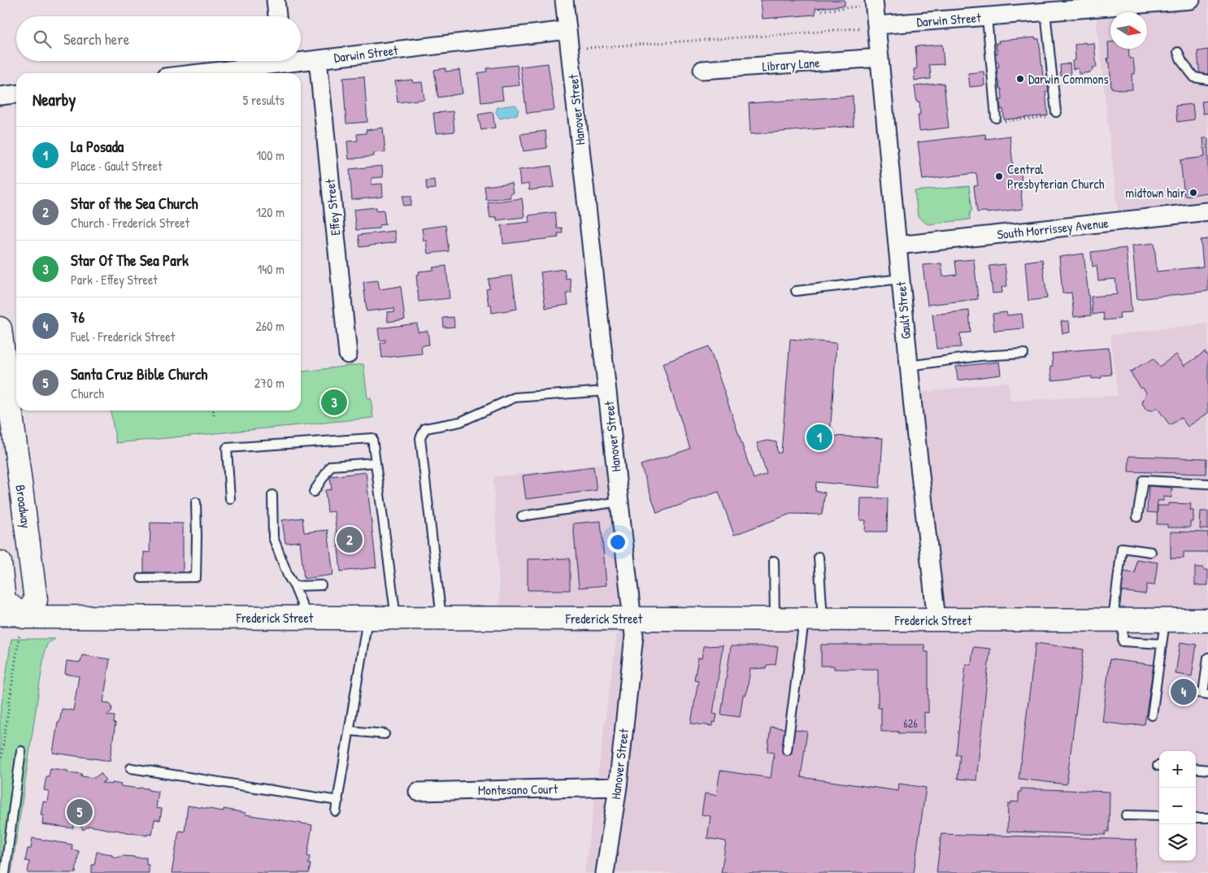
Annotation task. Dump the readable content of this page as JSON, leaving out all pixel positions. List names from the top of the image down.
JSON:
{
  "streets": {
    "main road": ["Broadway", "Frederick Street"],
    "street": [
      "Darwin Street",
      "Library Lane",
      "Hanover Street",
      "Effey Street",
      "South Morrissey Avenue",
      "Gault Street",
      "Montesano Court"
    ]
  },
  "crossings": [
    ["Darwin Street", "Hanover Street"],
    ["Darwin Street", "Effey Street"],
    ["Darwin Street", "Gault Street"],
    ["Library Lane", "Gault Street"],
    ["Hanover Street", "Frederick Street"],
    ["Hanover Street", "Montesano Court"],
    ["South Morrissey Avenue", "Gault Street"],
    ["Gault Street", "Frederick Street"],
    ["Broadway", "Frederick Street"]
  ],
  "places": ["Darwin Commons", "Central Presbyterian Church", "midtown hair"],
  "house_numbers": ["626"],
  "north": "right",
  "page": {
    "search": "Search here",
    "heading": ["Nearby", "5 results"],
    "list": [
      {
        "mark": "1",
        "name": "La Posada",
        "note": "Place · Gault Street",
        "value": "100 m"
      },
      {
        "mark": "2",
        "name": "Star of the Sea Church",
        "note": "Church · Frederick Street",
        "value": "120 m"
      },
      {
        "mark": "3",
        "name": "Star Of The Sea Park",
        "note": "Park · Effey Street",
        "value": "140 m"
      },
      {
        "mark": "4",
        "name": "76",
        "note": "Fuel · Frederick Street",
        "value": "260 m"
      },
      {
        "mark": "5",
        "name": "Santa Cruz Bible Church",
        "note": "Church",
        "value": "270 m"
      }
    ],
    "pins": [
      "3",
      "1",
      "2",
      "4",
      "5"
    ],
    "map_buttons": ["+", "−"]
  }
}
